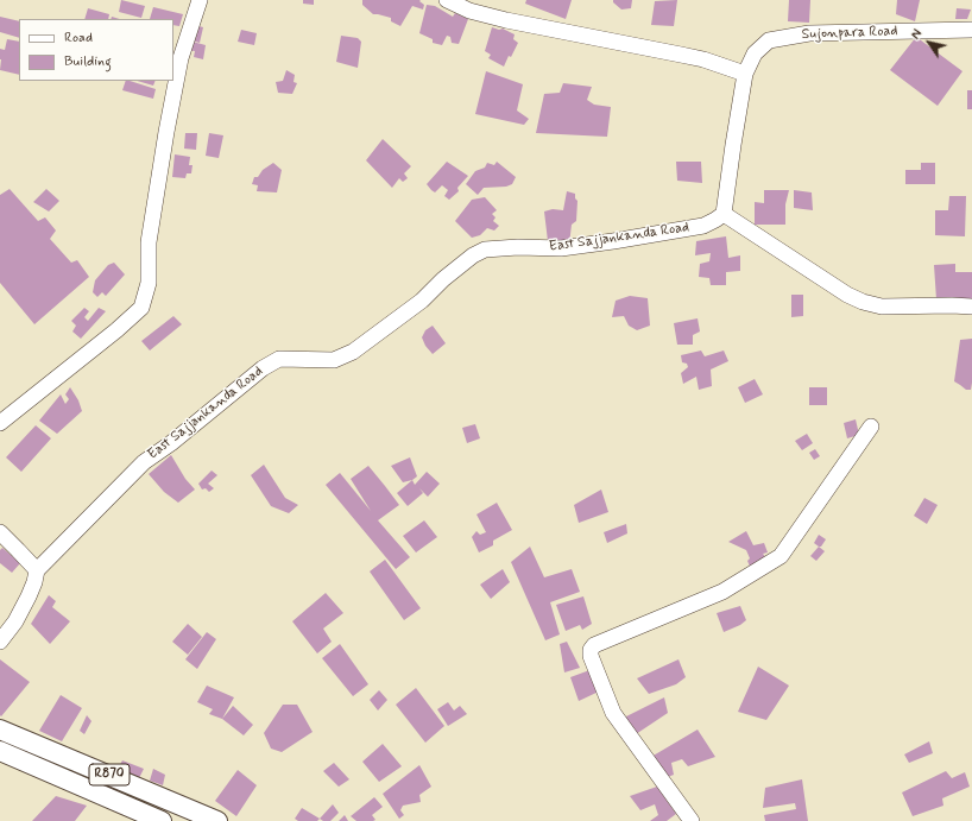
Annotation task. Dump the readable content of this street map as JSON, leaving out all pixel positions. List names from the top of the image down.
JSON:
{
  "streets": {
    "main road": ["R870"],
    "street": ["Sujonpara Road", "East Sajjankanda Road"]
  },
  "legend": ["Road", "Building"],
  "north": "top left"
}
